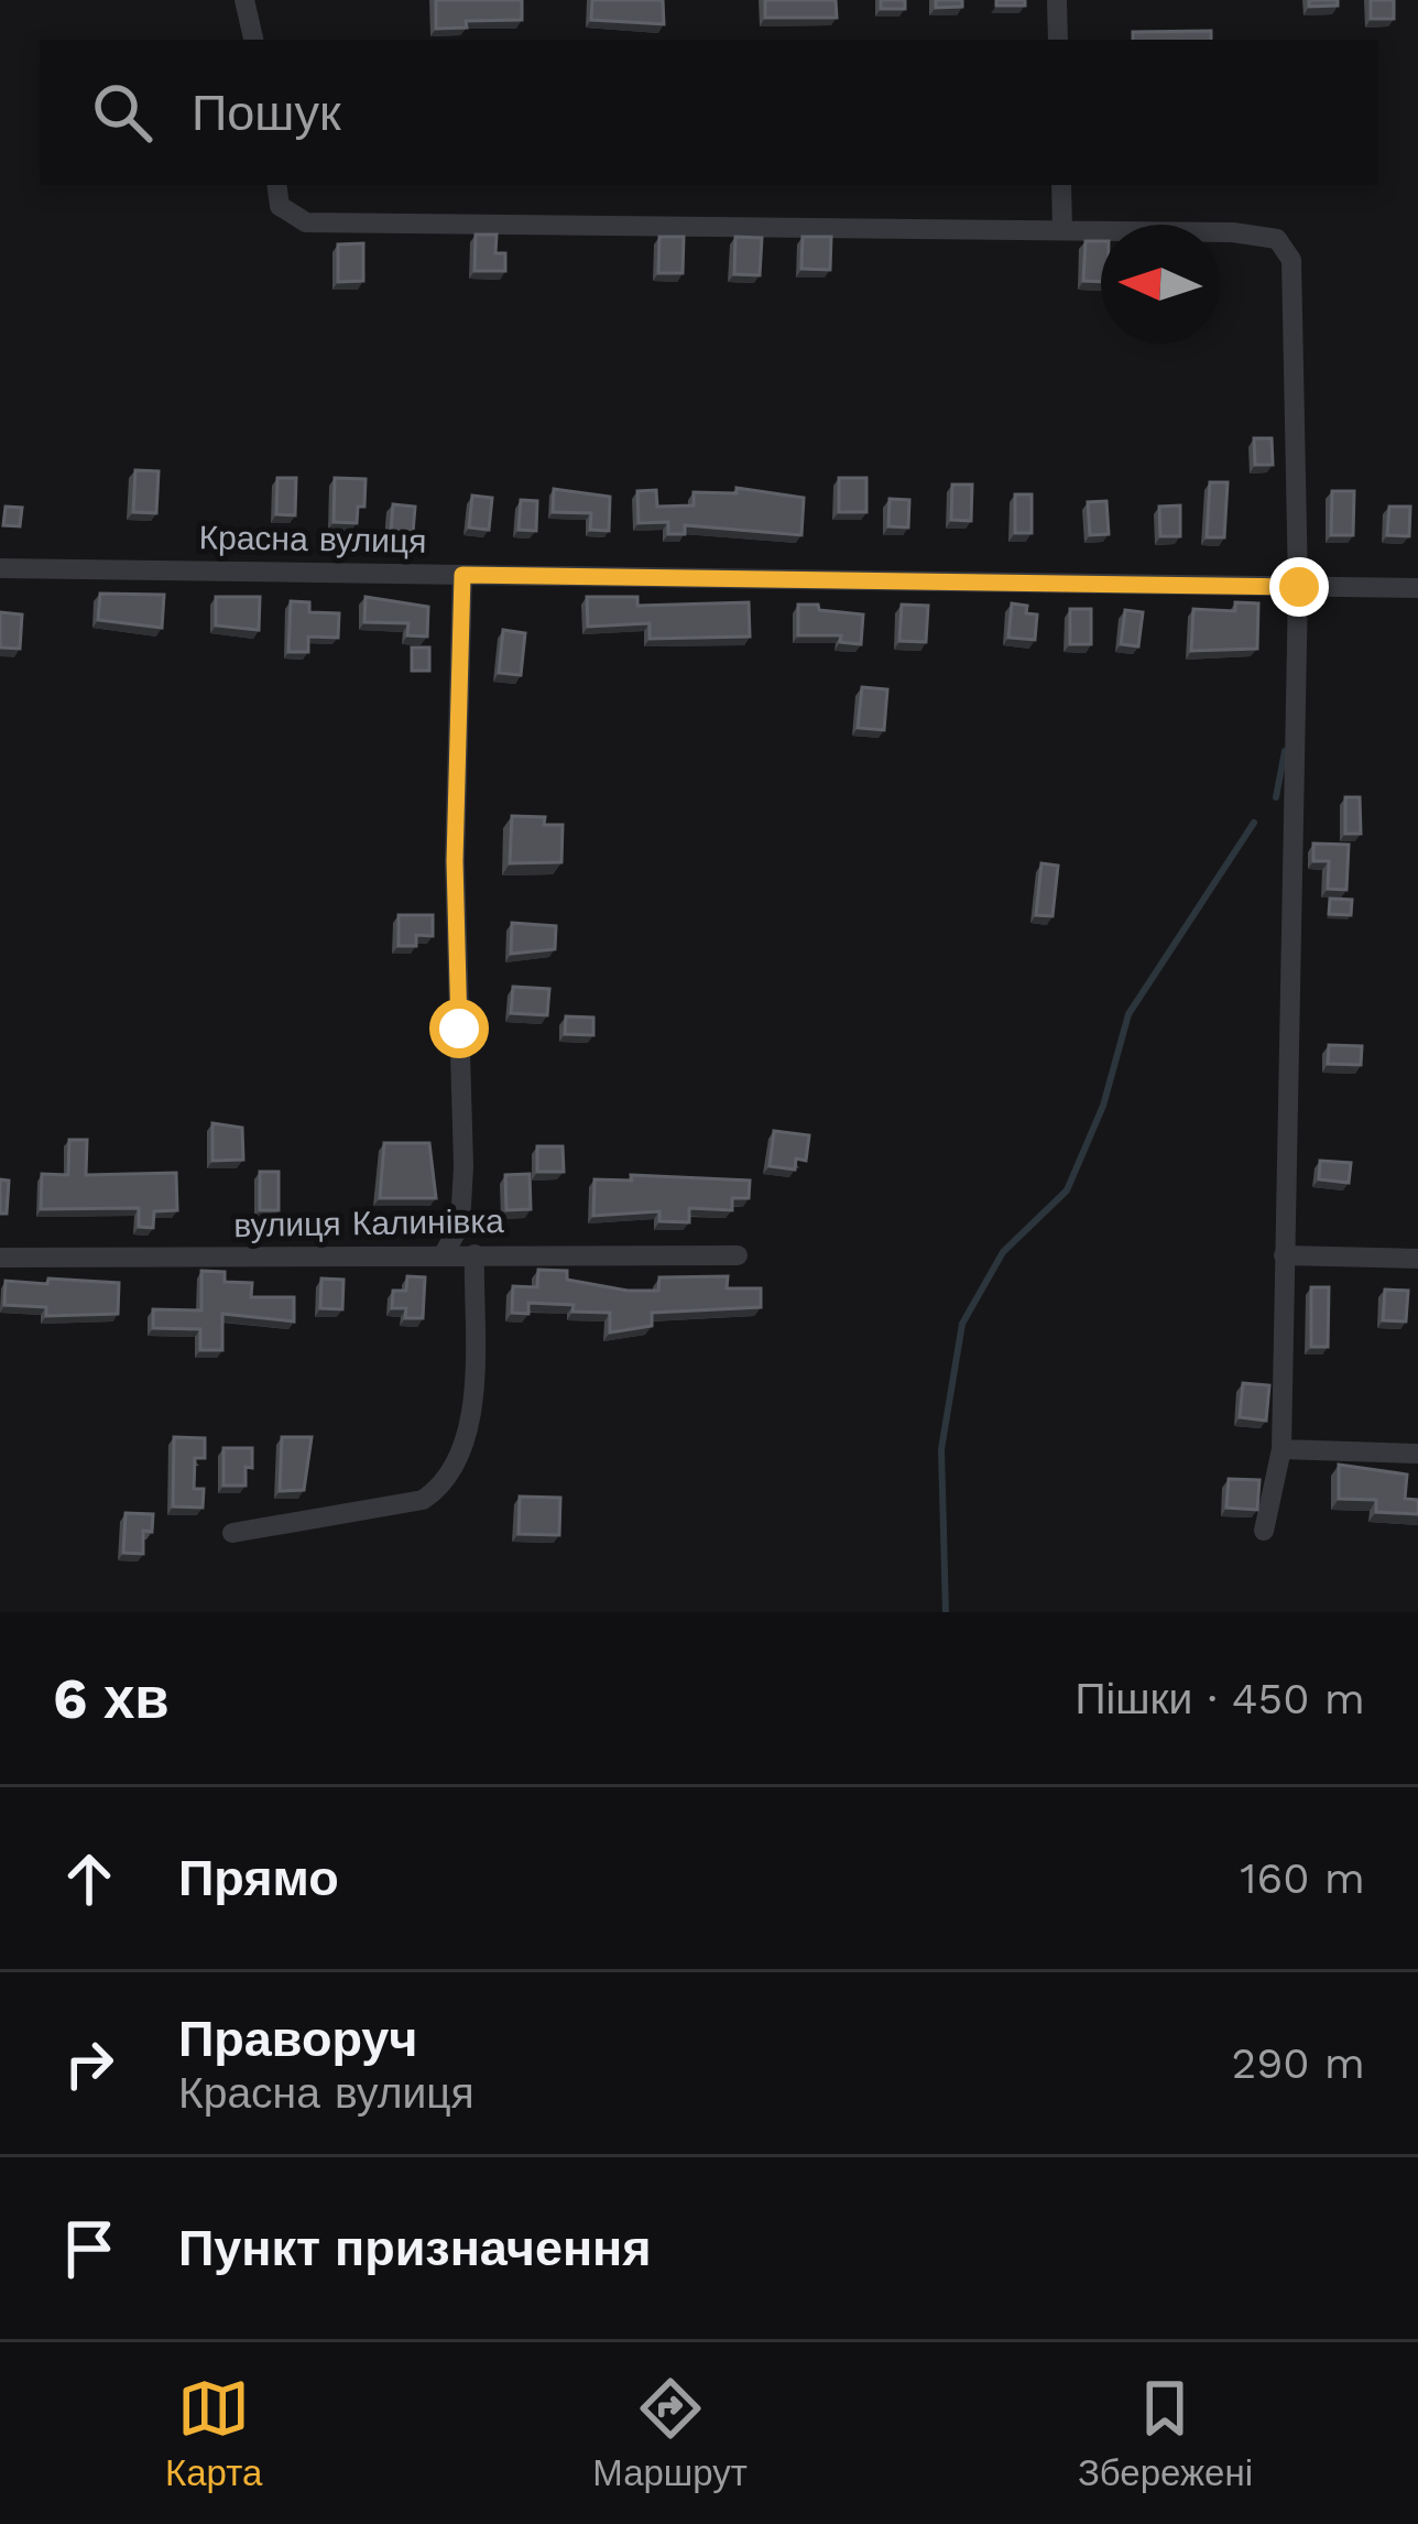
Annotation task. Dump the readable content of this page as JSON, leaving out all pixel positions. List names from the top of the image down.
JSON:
{
  "streets": {
    "street": ["Красна вулиця", "вулиця Калинівка"]
  },
  "north": "left",
  "page": {
    "search": "Пошук",
    "heading": ["6 хв", "Пішки · 450 m"],
    "list": [
      ["Прямо", "160 m"],
      ["Праворуч", "Красна вулиця", "290 m"],
      "Пункт призначення"
    ],
    "nav": ["Карта", "Маршрут", "Збережені"]
  }
}
